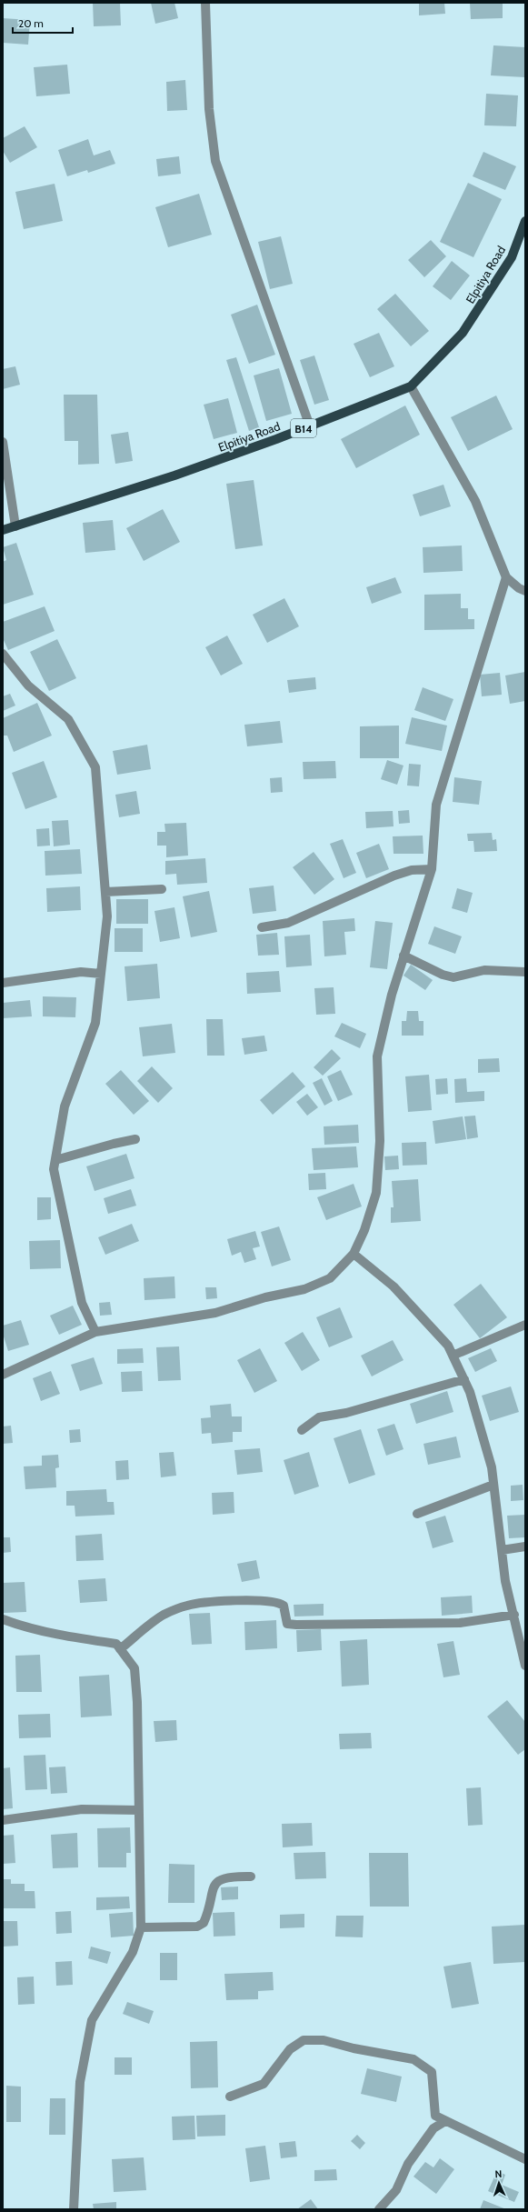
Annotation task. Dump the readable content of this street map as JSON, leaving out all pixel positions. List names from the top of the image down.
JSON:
{
  "streets": {
    "main road": ["Elpitiya Road", "B14"]
  },
  "scale_bar": "20 m",
  "north": "top"
}
